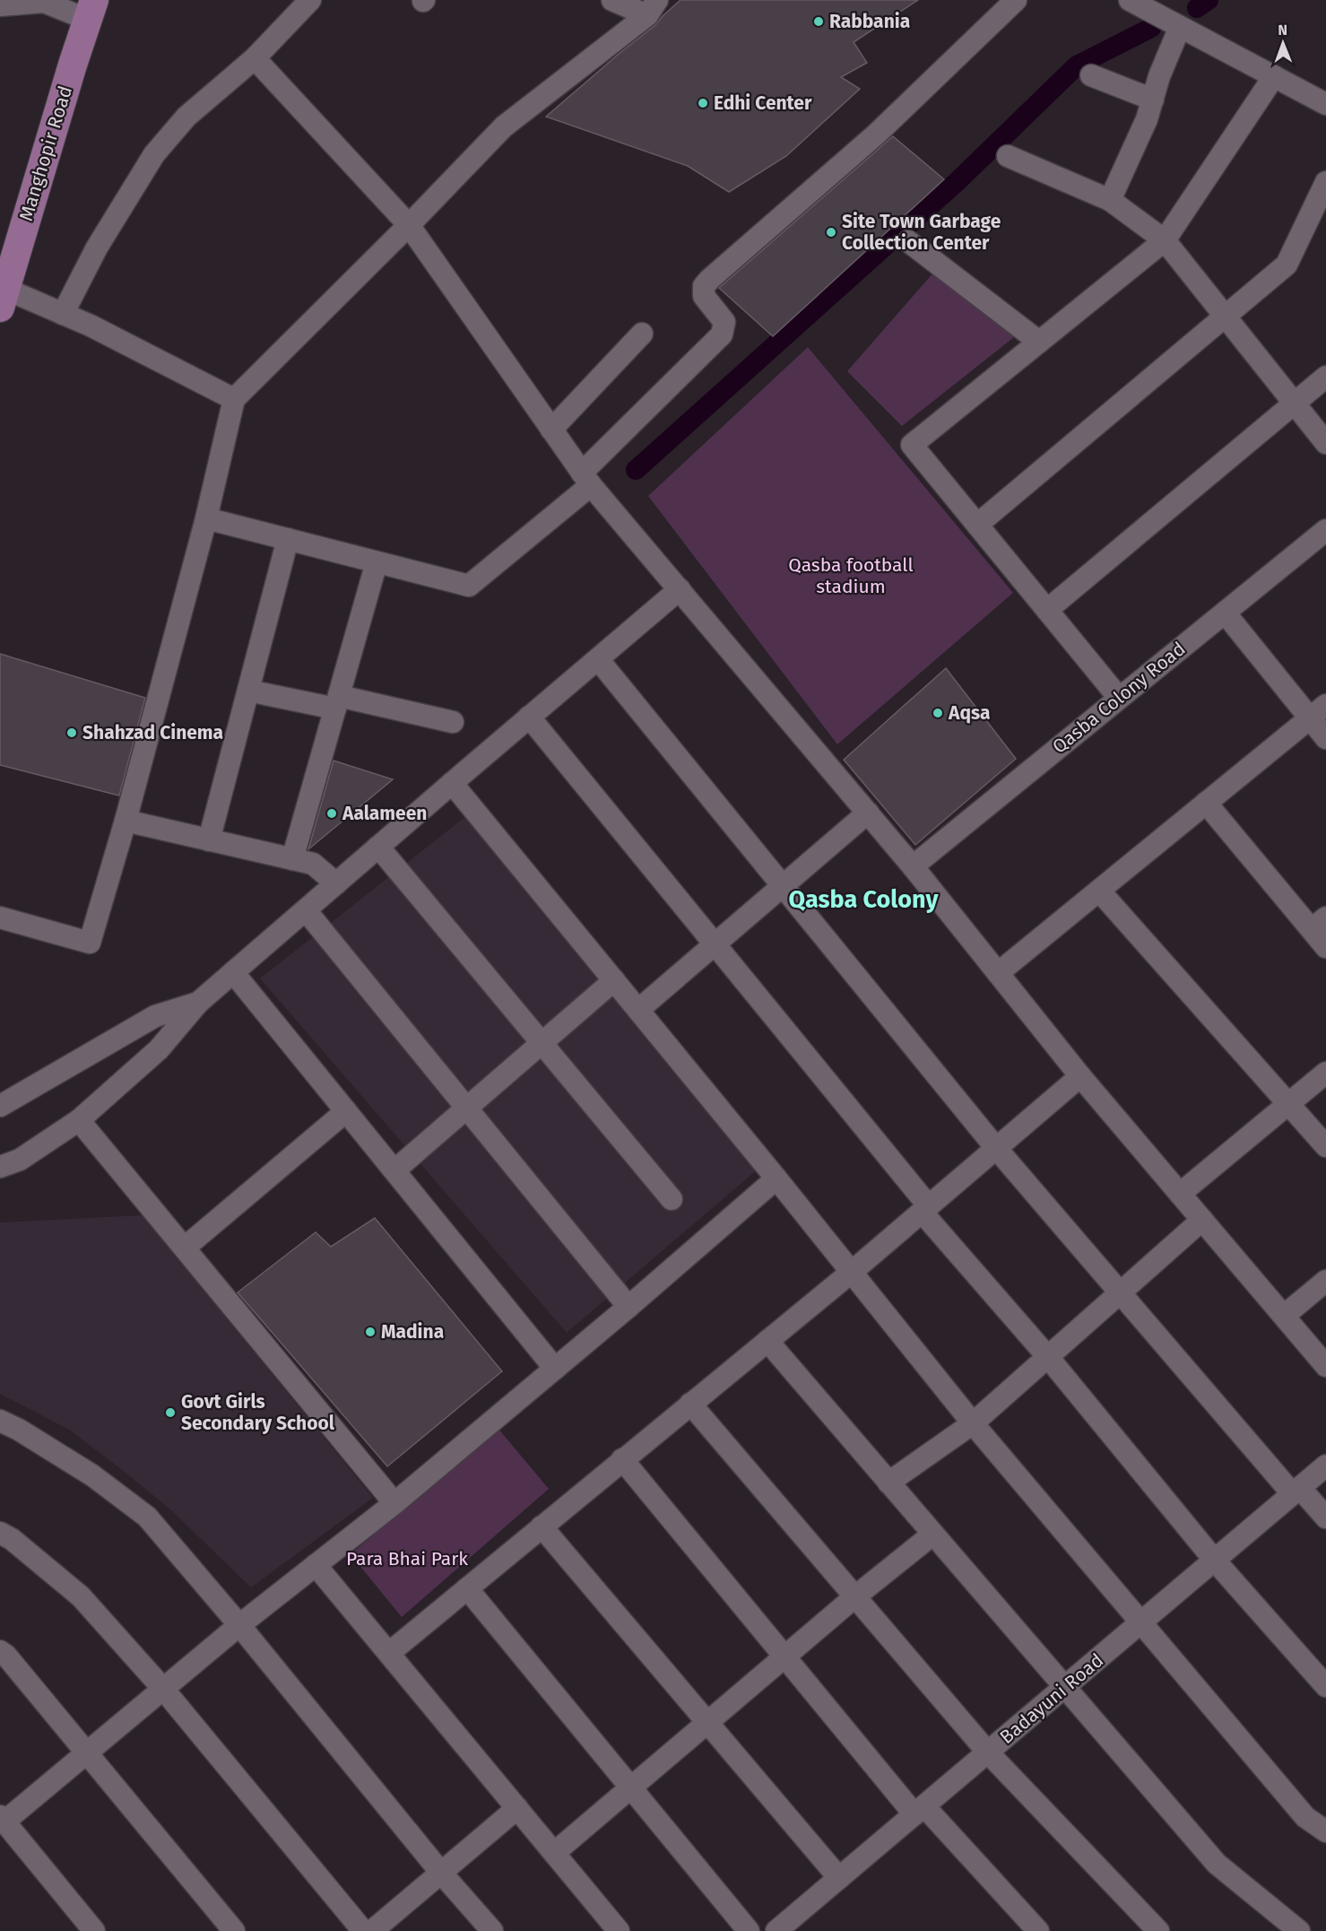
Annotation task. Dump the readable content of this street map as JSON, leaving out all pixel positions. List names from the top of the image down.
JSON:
{
  "streets": {
    "main road": ["Manghopir Road"],
    "street": ["Qasba Colony Road", "Badayuni Road"]
  },
  "districts": ["Qasba Colony"],
  "parks": ["Qasba football stadium", "Para Bhai Park"],
  "places": [
    "Rabbania",
    "Edhi Center",
    "Site Town Garbage Collection Center",
    "Aqsa",
    "Shahzad Cinema",
    "Aalameen",
    "Madina",
    "Govt Girls Secondary School"
  ],
  "north": "top"
}
